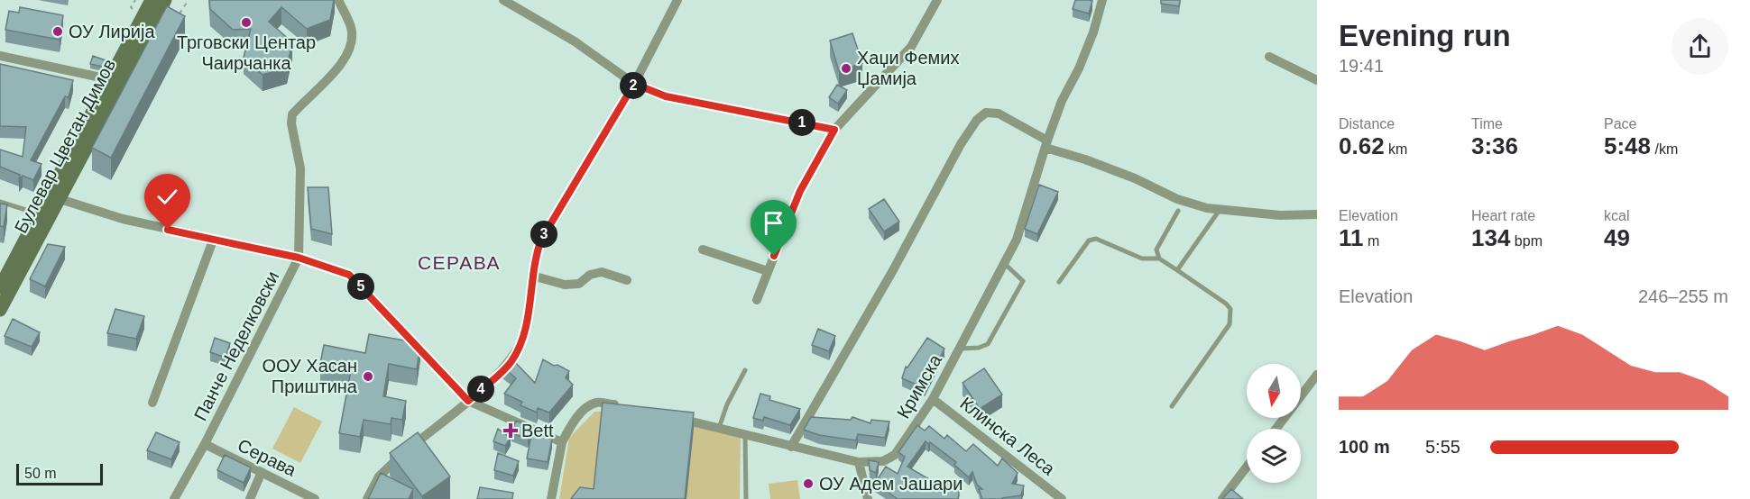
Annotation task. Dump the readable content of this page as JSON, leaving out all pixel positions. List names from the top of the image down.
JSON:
{
  "streets": {
    "street": [
      "Булевар Цветан Димов",
      "Панче Неделковски",
      "Кримска",
      "Клинска Леса",
      "Серава"
    ]
  },
  "crossings": [
    ["Панче Неделковски", "Серава"],
    ["Кримска", "Клинска Леса"]
  ],
  "districts": ["СЕРАВА"],
  "places": {
    "other": [
      "Трговски Центар Чаирчанка",
      "ОУ Лирија",
      "Хаџи Фемих Џамија",
      "ООУ Хасан Приштина",
      "ОУ Адем Јашари"
    ],
    "health": ["Bett"]
  },
  "scale_bar": "50 m",
  "north": "bottom",
  "page": {
    "heading": ["Evening run", "19:41"],
    "pins": [
      "2",
      "1",
      "3",
      "5",
      "4"
    ],
    "stats": [
      ["Distance", "0.62 km"],
      ["Time", "3:36"],
      ["Pace", "5:48 /km"],
      ["Elevation", "11 m"],
      ["Heart rate", "134 bpm"],
      ["kcal", "49"]
    ],
    "chart": ["Elevation", "246–255 m"],
    "list": [
      {
        "name": "100 m",
        "note": "5:55"
      }
    ],
    "scale": "50 m"
  }
}
